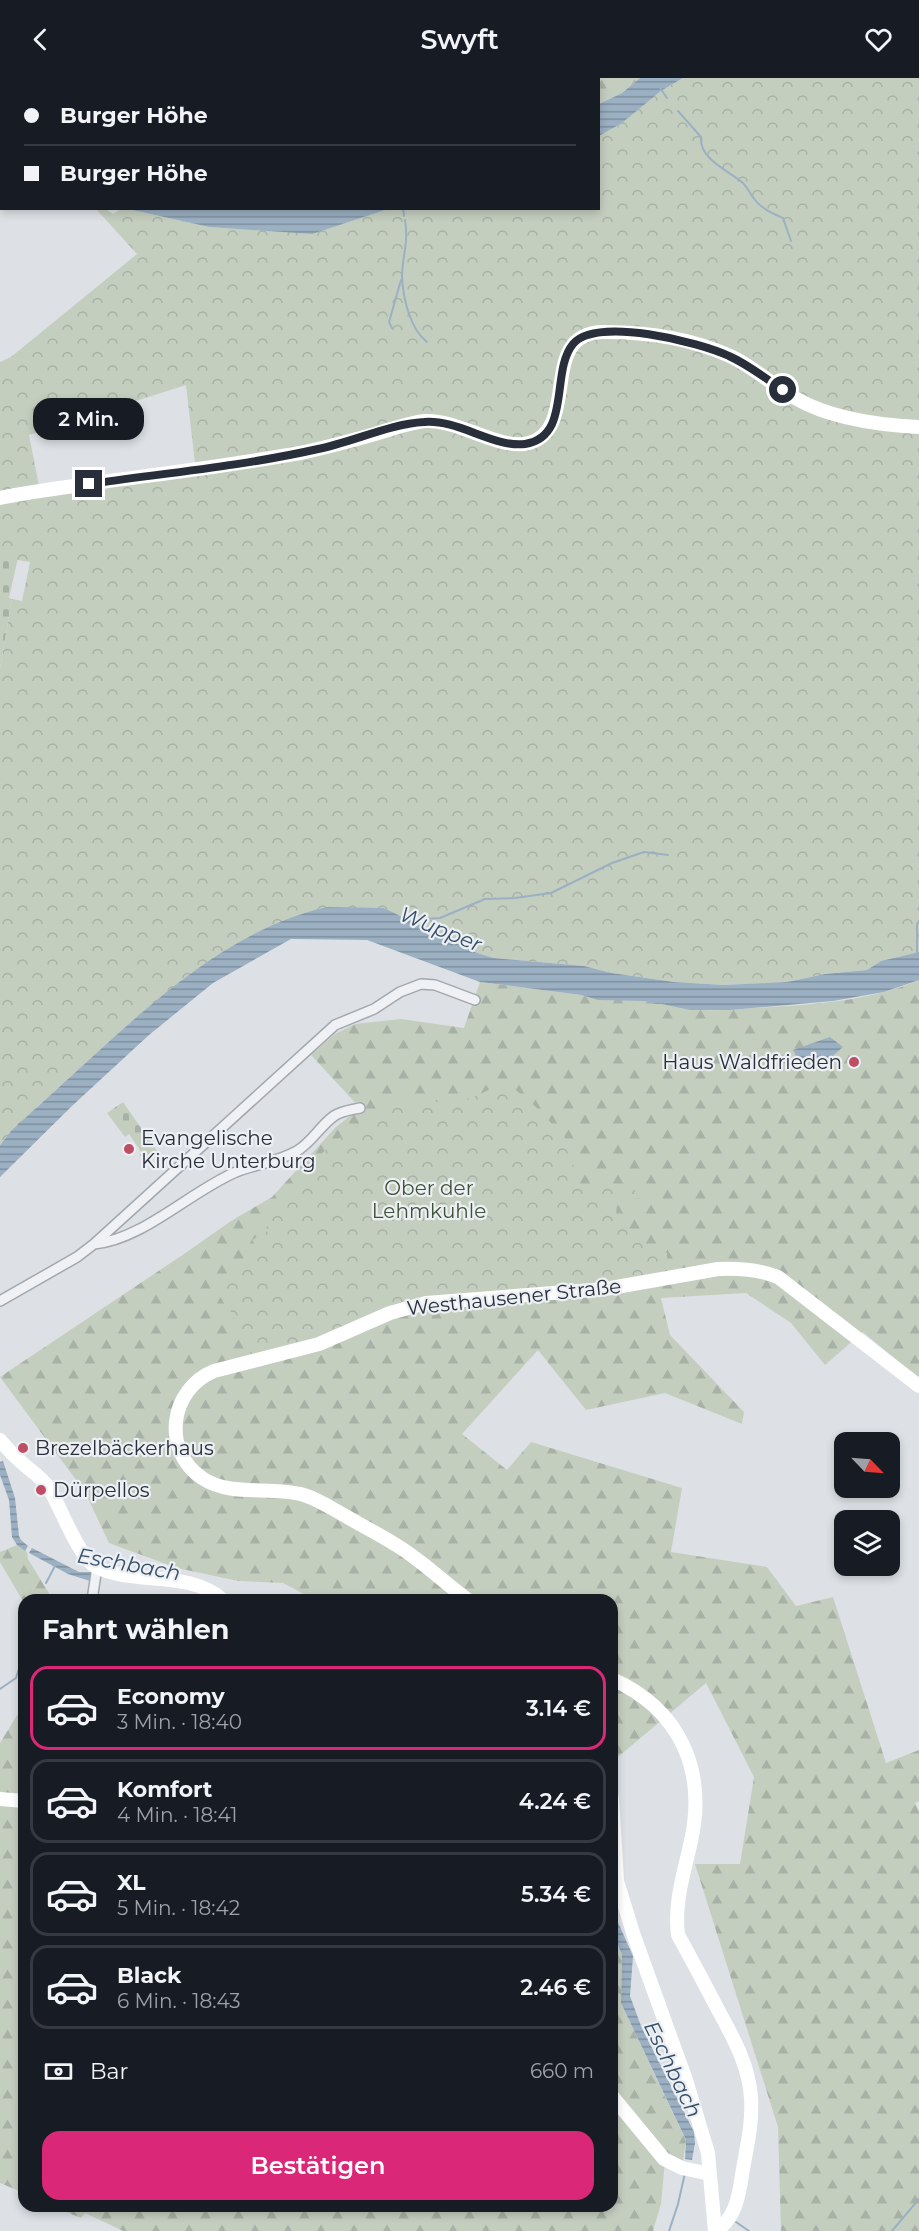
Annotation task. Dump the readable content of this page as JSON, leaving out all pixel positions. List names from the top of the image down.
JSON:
{
  "streets": {
    "main road": ["Westhausener Straße"]
  },
  "water": ["Wupper", "Eschbach"],
  "parks": ["Ober der Lehmkuhle"],
  "places": [
    "Haus Waldfrieden",
    "Evangelische Kirche Unterburg",
    "Brezelbäckerhaus",
    "Dürpellos"
  ],
  "north": "bottom right",
  "page": {
    "header": "Swyft",
    "banner": ["Burger Höhe", "Burger Höhe"],
    "bubble": "2 Min.",
    "heading": "Fahrt wählen",
    "list": [
      {
        "name": "Economy",
        "note": "3 Min. · 18:40",
        "value": "3.14 €"
      },
      {
        "name": "Komfort",
        "note": "4 Min. · 18:41",
        "value": "4.24 €"
      },
      {
        "name": "XL",
        "note": "5 Min. · 18:42",
        "value": "5.34 €"
      },
      {
        "name": "Black",
        "note": "6 Min. · 18:43",
        "value": "2.46 €"
      }
    ],
    "pay": ["Bar", "660 m"],
    "buttons": "Bestätigen"
  }
}
